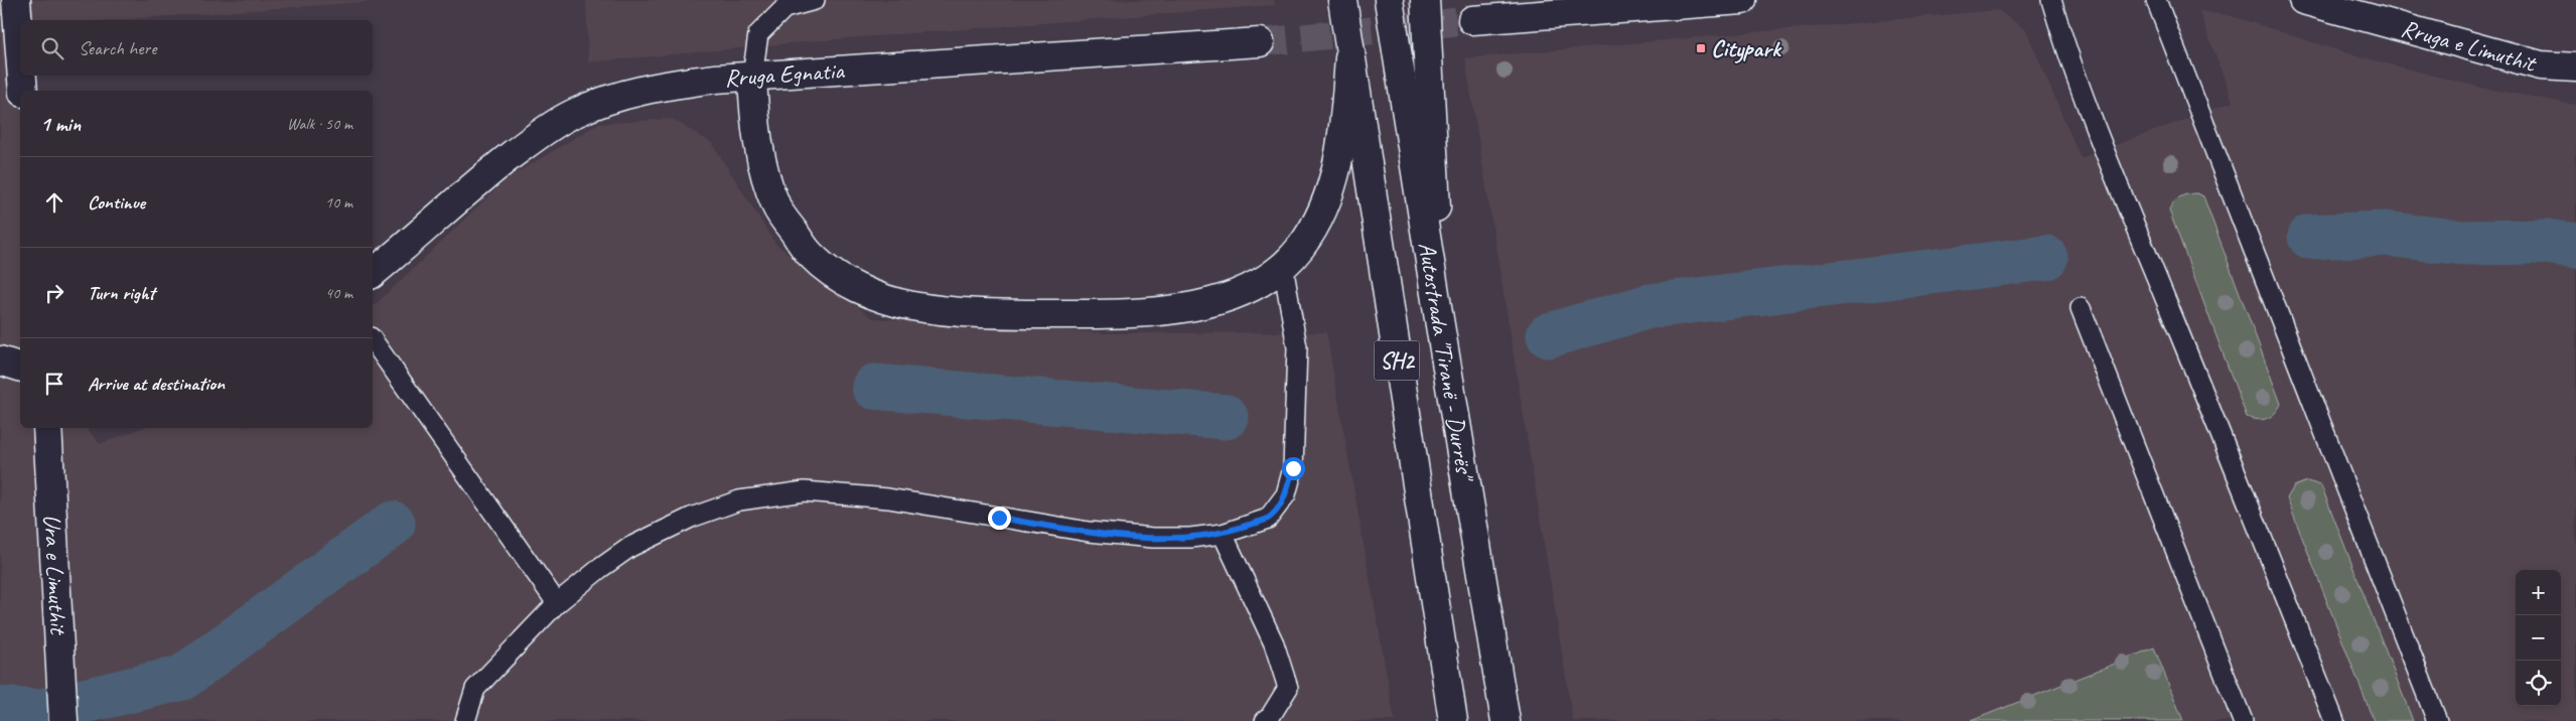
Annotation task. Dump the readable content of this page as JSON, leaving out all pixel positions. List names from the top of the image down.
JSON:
{
  "streets": {
    "main road": [
      "Rruga e Limuthit",
      "Rruga Egnatia",
      "SH2",
      "Autostrada \"Tiranë - Durrës\"",
      "Ura e Limuthit"
    ]
  },
  "places": {
    "transit": ["Citypark"]
  },
  "page": {
    "search": "Search here",
    "heading": ["1 min", "Walk · 50 m"],
    "list": [
      ["Continue", "10 m"],
      ["Turn right", "40 m"],
      "Arrive at destination"
    ],
    "map_buttons": ["+", "−"]
  }
}
